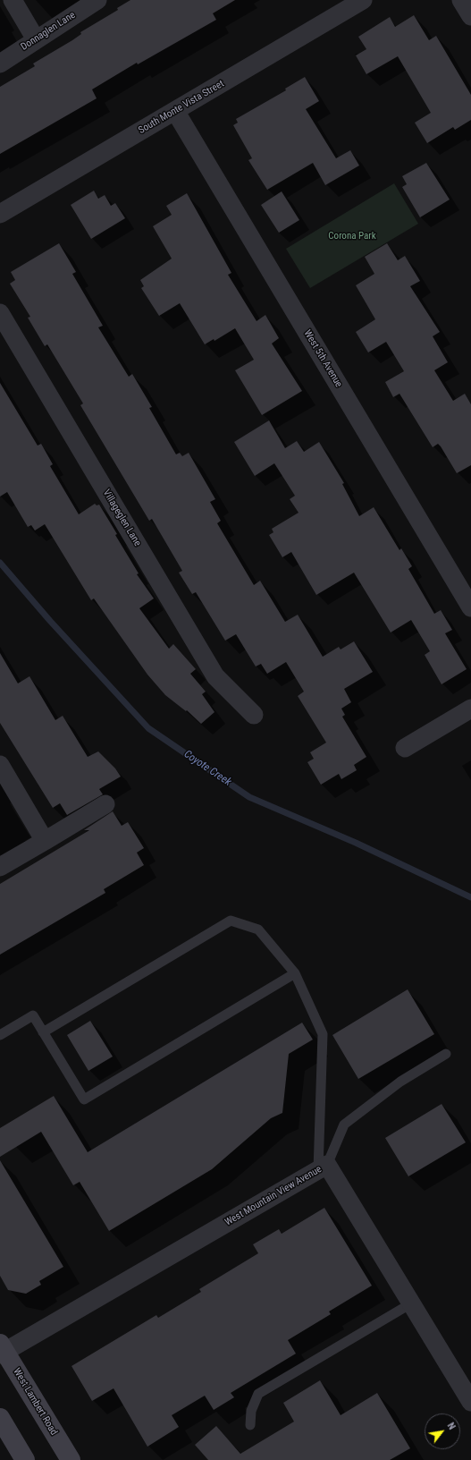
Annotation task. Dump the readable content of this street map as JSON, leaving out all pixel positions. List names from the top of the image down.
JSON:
{
  "streets": {
    "main road": ["West Lambert Road"],
    "street": [
      "Donnaglen Lane",
      "South Monte Vista Street",
      "West 5th Avenue",
      "Villageglen Lane",
      "West Mountain View Avenue"
    ]
  },
  "crossings": [
    ["South Monte Vista Street", "West 5th Avenue"],
    ["West Mountain View Avenue", "West Lambert Road"]
  ],
  "water": ["Coyote Creek"],
  "parks": ["Corona Park"],
  "north": "top right"
}
